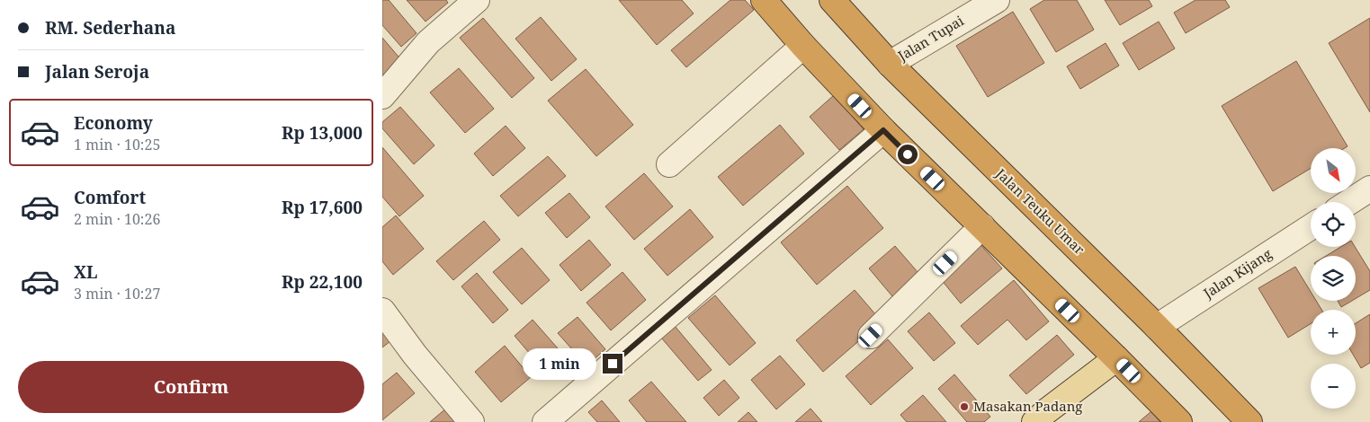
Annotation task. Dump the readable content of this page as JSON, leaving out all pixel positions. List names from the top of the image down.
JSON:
{
  "streets": {
    "highway": ["Jalan Teuku Umar"],
    "street": ["Jalan Tupai", "Jalan Kijang"]
  },
  "crossings": [
    ["Jalan Tupai", "Jalan Teuku Umar"],
    ["Jalan Teuku Umar", "Jalan Kijang"]
  ],
  "places": ["Masakan Padang"],
  "north": "bottom right",
  "page": {
    "banner": ["RM. Sederhana", "Jalan Seroja"],
    "list": [
      {
        "name": "Economy",
        "note": "1 min · 10:25",
        "value": "Rp 13,000"
      },
      {
        "name": "Comfort",
        "note": "2 min · 10:26",
        "value": "Rp 17,600"
      },
      {
        "name": "XL",
        "note": "3 min · 10:27",
        "value": "Rp 22,100"
      }
    ],
    "map_buttons": ["+", "−"],
    "bubble": "1 min",
    "buttons": "Confirm"
  }
}
